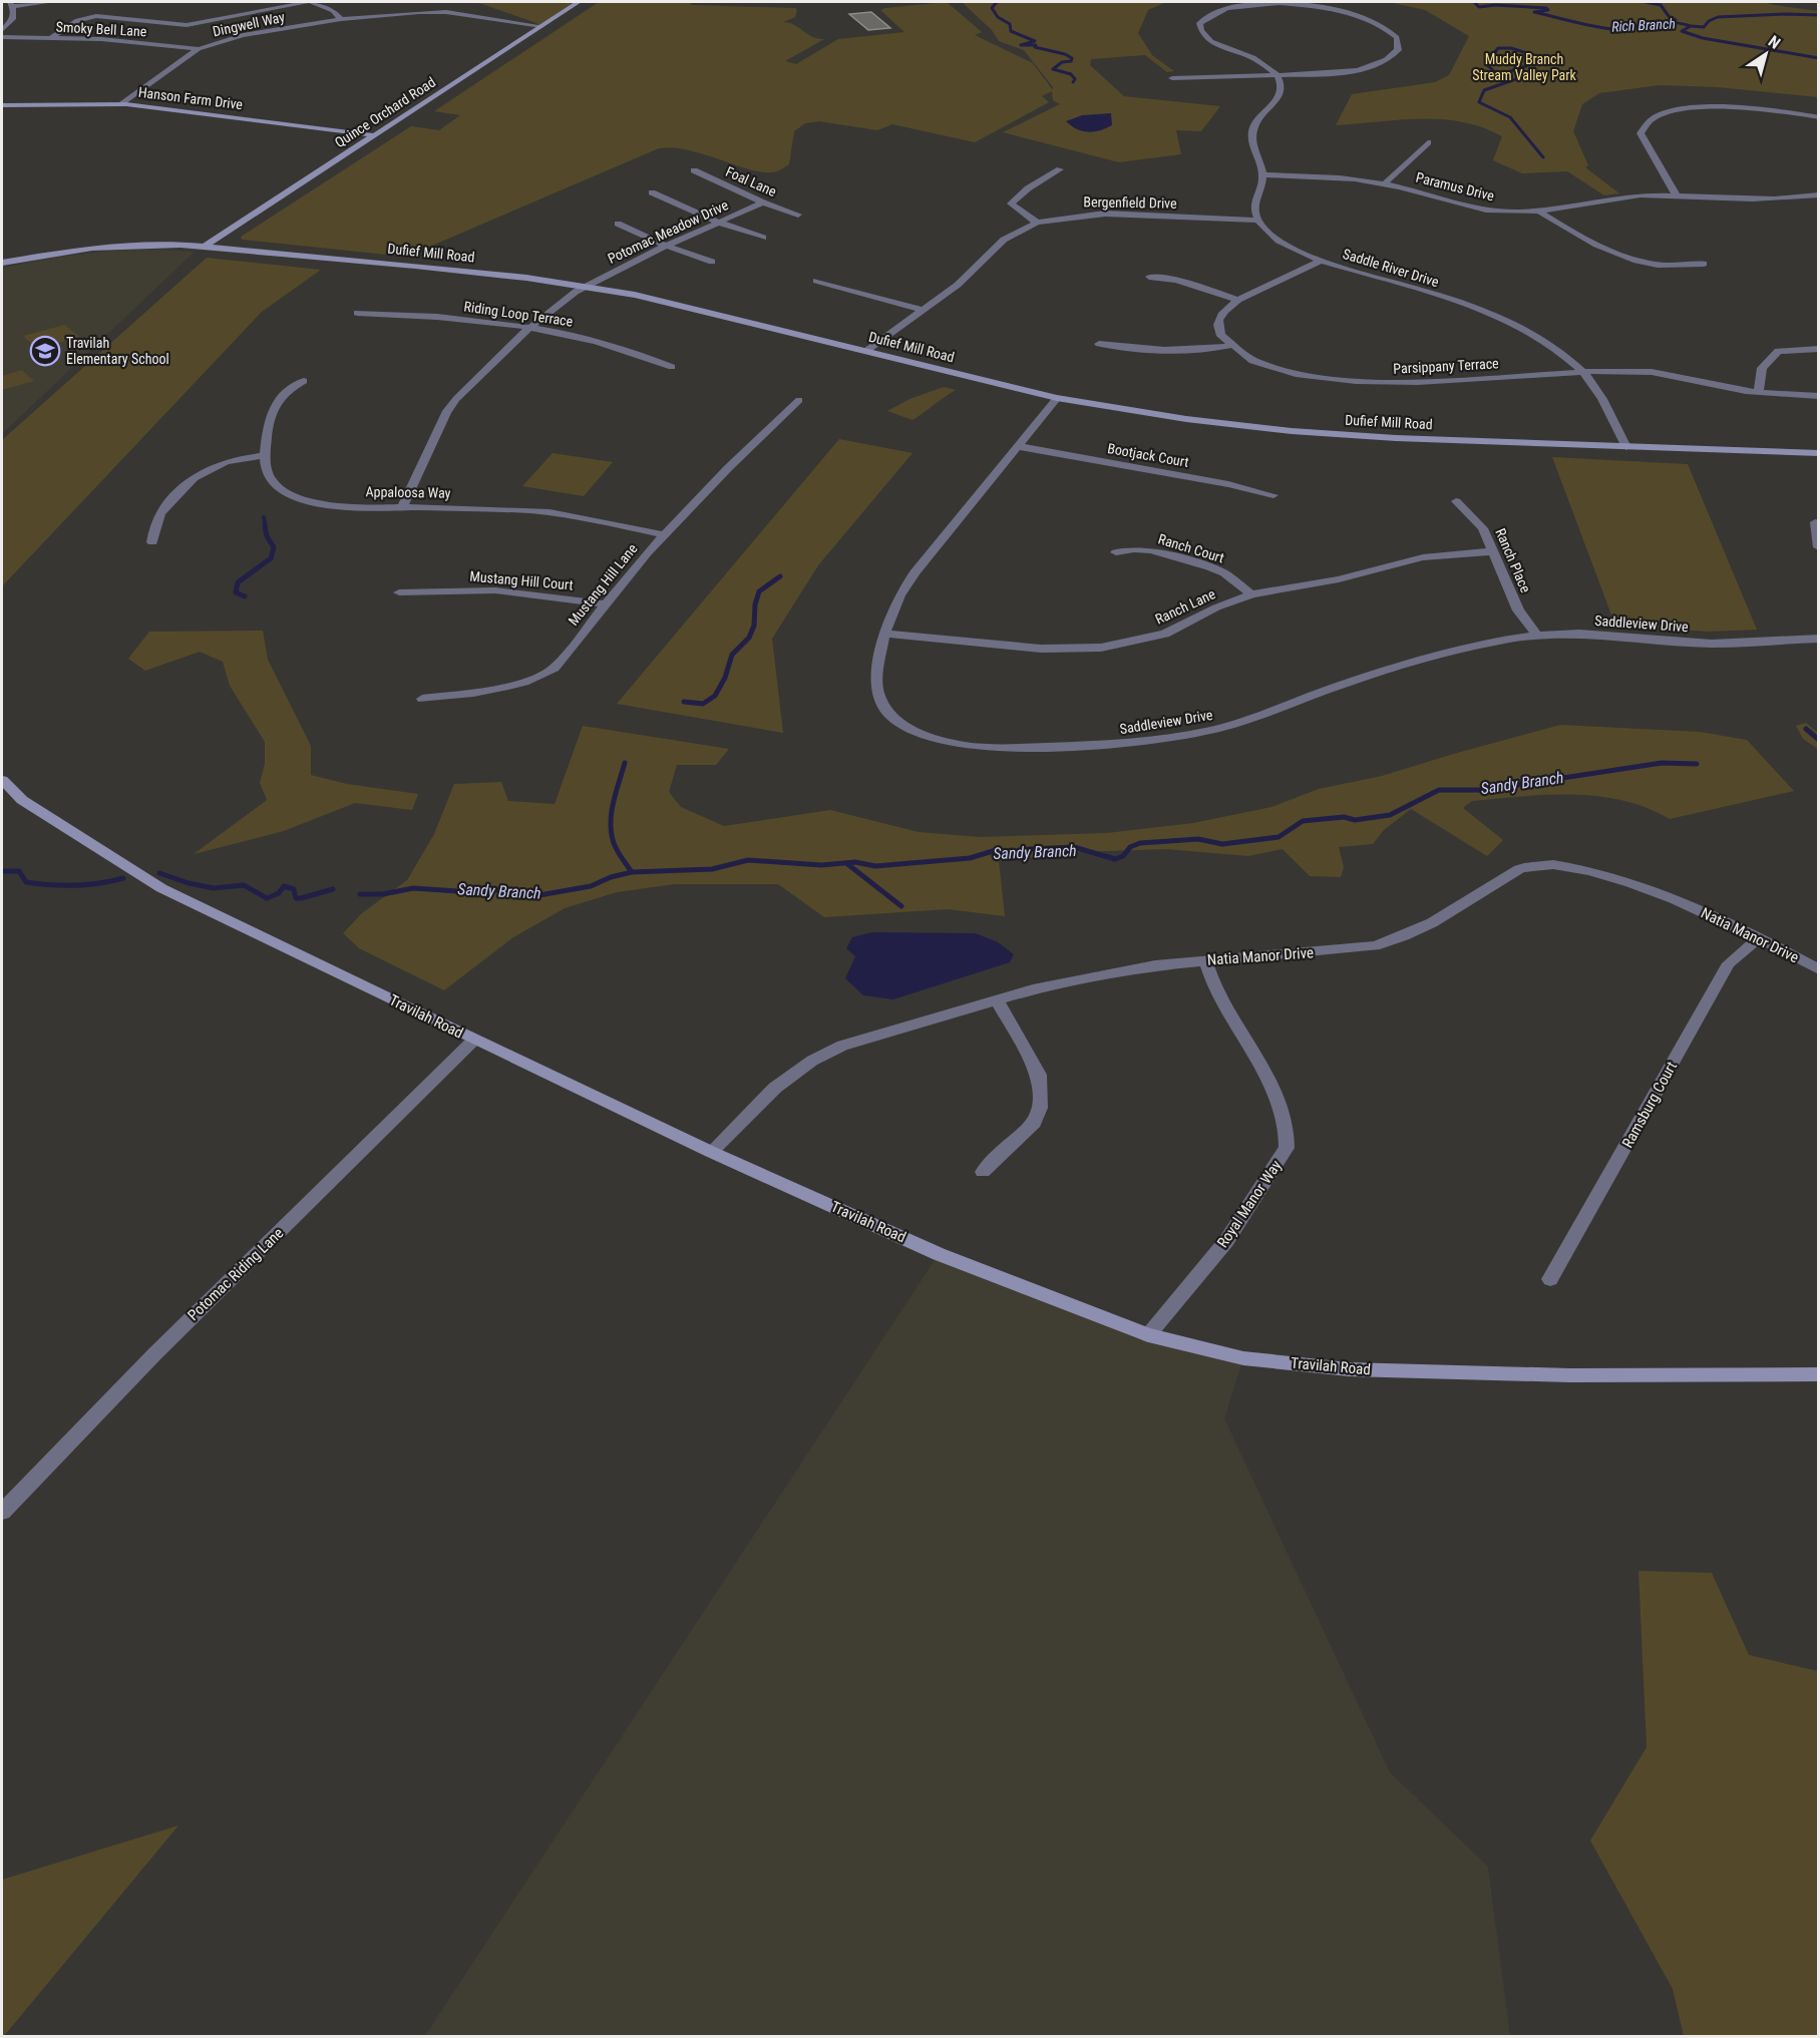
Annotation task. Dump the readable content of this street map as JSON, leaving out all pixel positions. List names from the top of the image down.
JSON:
{
  "streets": {
    "main road": [
      "Hanson Farm Drive",
      "Quince Orchard Road",
      "Dufief Mill Road",
      "Travilah Road"
    ],
    "street": [
      "Dingwell Way",
      "Smoky Bell Lane",
      "Foal Lane",
      "Paramus Drive",
      "Bergenfield Drive",
      "Potomac Meadow Drive",
      "Saddle River Drive",
      "Riding Loop Terrace",
      "Parsippany Terrace",
      "Bootjack Court",
      "Appaloosa Way",
      "Ranch Court",
      "Ranch Place",
      "Mustang Hill Court",
      "Mustang Hill Lane",
      "Ranch Lane",
      "Saddleview Drive",
      "Natia Manor Drive",
      "Ramsburg Court",
      "Royal Manor Way",
      "Potomac Riding Lane"
    ]
  },
  "crossings": [
    ["Dingwell Way", "Smoky Bell Lane"],
    ["Dingwell Way", "Hanson Farm Drive"],
    ["Dingwell Way", "Quince Orchard Road"],
    ["Hanson Farm Drive", "Quince Orchard Road"],
    ["Quince Orchard Road", "Dufief Mill Road"],
    ["Foal Lane", "Potomac Meadow Drive"],
    ["Bergenfield Drive", "Dufief Mill Road"],
    ["Bergenfield Drive", "Saddle River Drive"],
    ["Potomac Meadow Drive", "Dufief Mill Road"],
    ["Potomac Meadow Drive", "Riding Loop Terrace"],
    ["Potomac Meadow Drive", "Appaloosa Way"],
    ["Dufief Mill Road", "Saddle River Drive"],
    ["Dufief Mill Road", "Saddleview Drive"],
    ["Saddle River Drive", "Parsippany Terrace"],
    ["Bootjack Court", "Saddleview Drive"],
    ["Appaloosa Way", "Mustang Hill Lane"],
    ["Ranch Court", "Ranch Lane"],
    ["Ranch Place", "Ranch Lane"],
    ["Ranch Place", "Saddleview Drive"],
    ["Mustang Hill Court", "Mustang Hill Lane"],
    ["Ranch Lane", "Saddleview Drive"],
    ["Natia Manor Drive", "Travilah Road"],
    ["Natia Manor Drive", "Ramsburg Court"],
    ["Natia Manor Drive", "Royal Manor Way"],
    ["Travilah Road", "Royal Manor Way"],
    ["Travilah Road", "Potomac Riding Lane"]
  ],
  "water": ["Rich Branch", "Sandy Branch"],
  "parks": ["Muddy Branch Stream Valley Park"],
  "places": {
    "school or university": ["Travilah Elementary School"]
  },
  "north": "top right"
}
